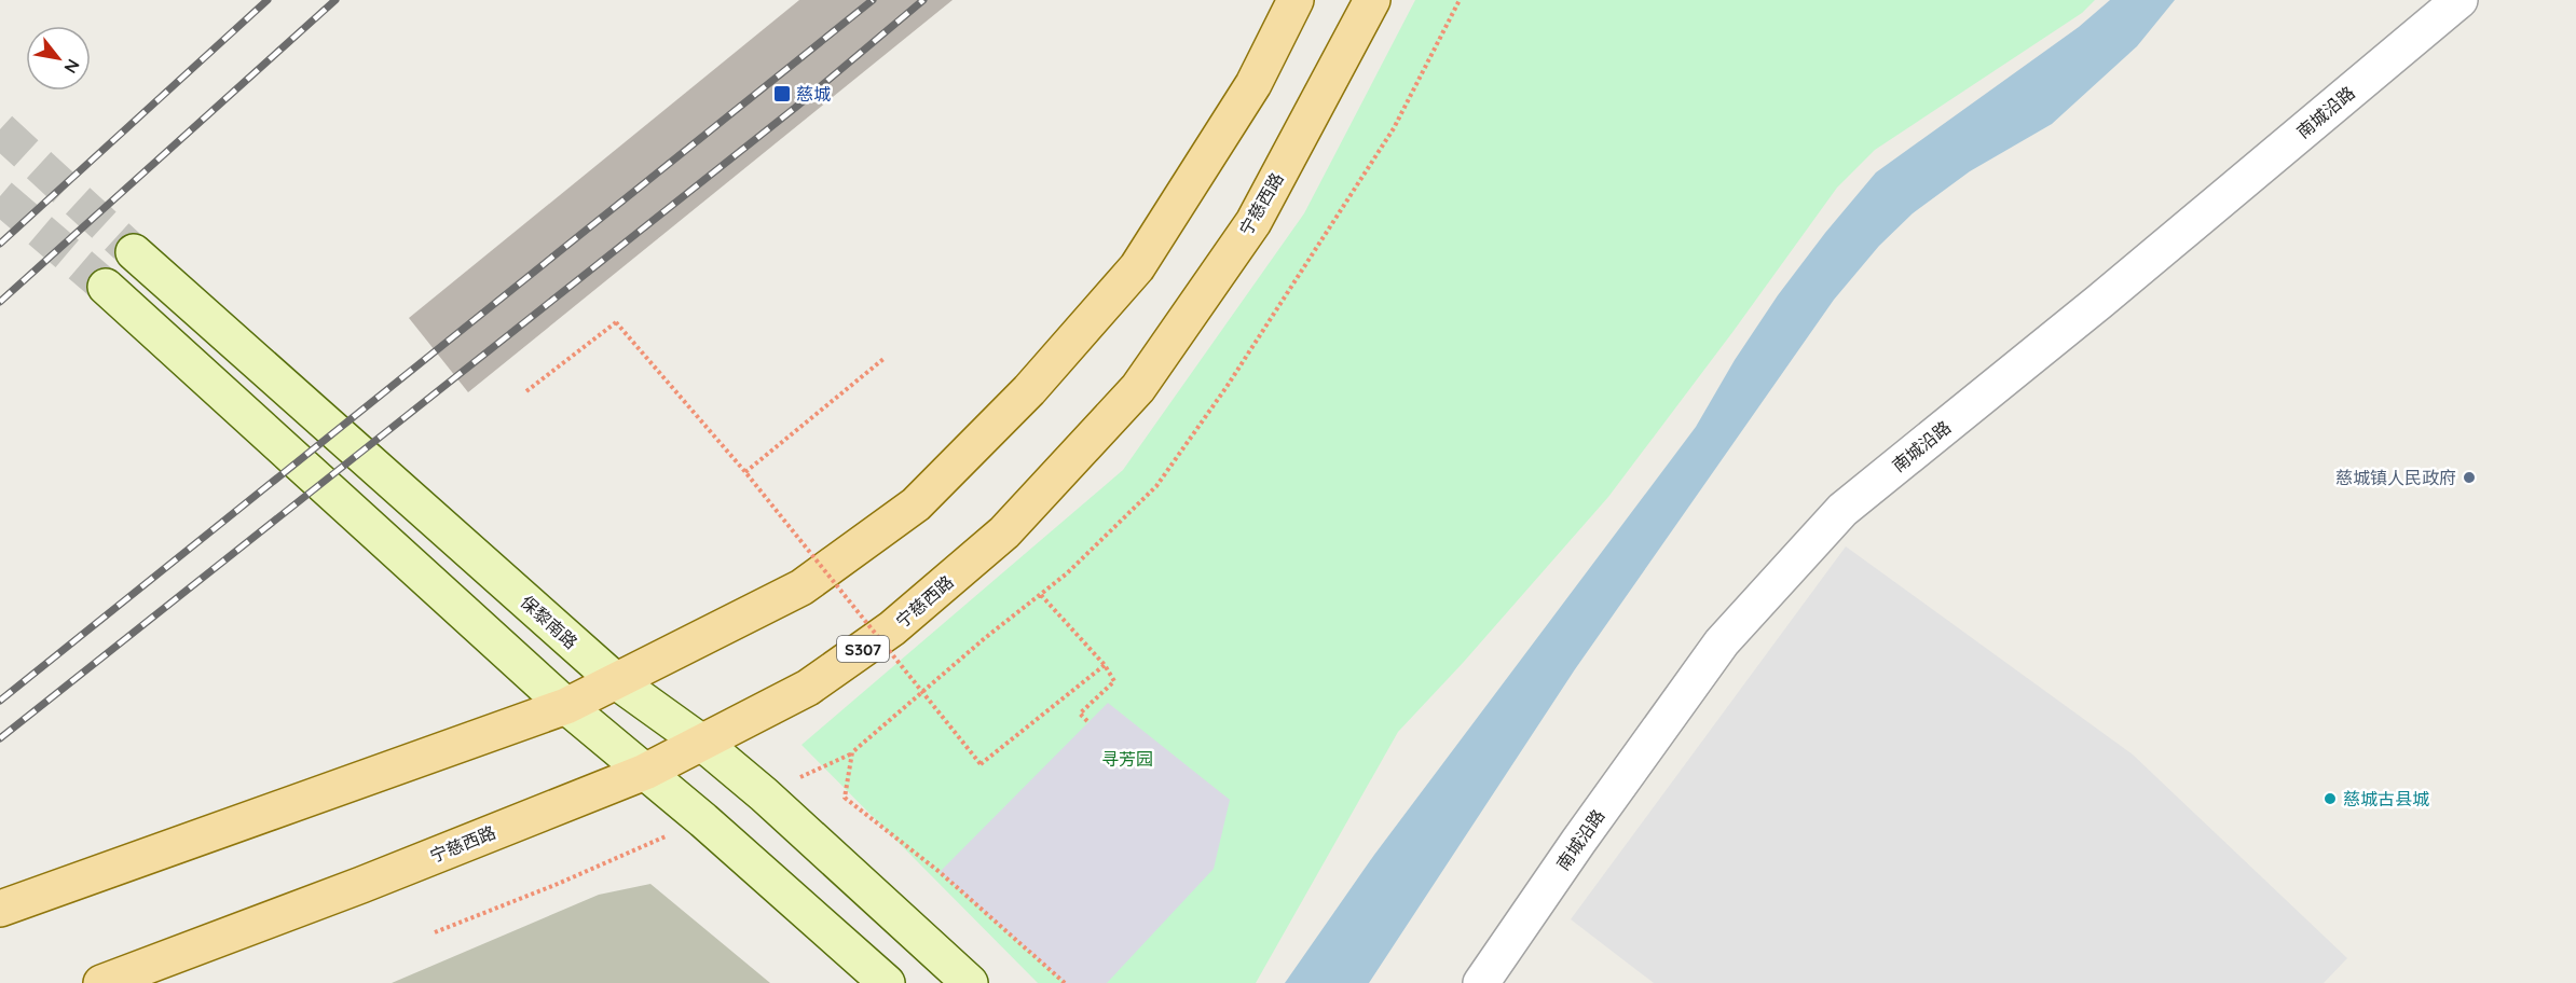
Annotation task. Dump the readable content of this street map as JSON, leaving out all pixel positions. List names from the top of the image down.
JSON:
{
  "streets": {
    "main road": ["宁慈西路", "保黎南路", "S307"],
    "street": ["南城沿路"]
  },
  "crossings": [
    ["宁慈西路", "保黎南路"]
  ],
  "parks": ["寻芳园"],
  "places": {
    "transit": ["慈城"],
    "other": ["慈城镇人民政府", "慈城古县城"]
  },
  "north": "bottom right"
}
